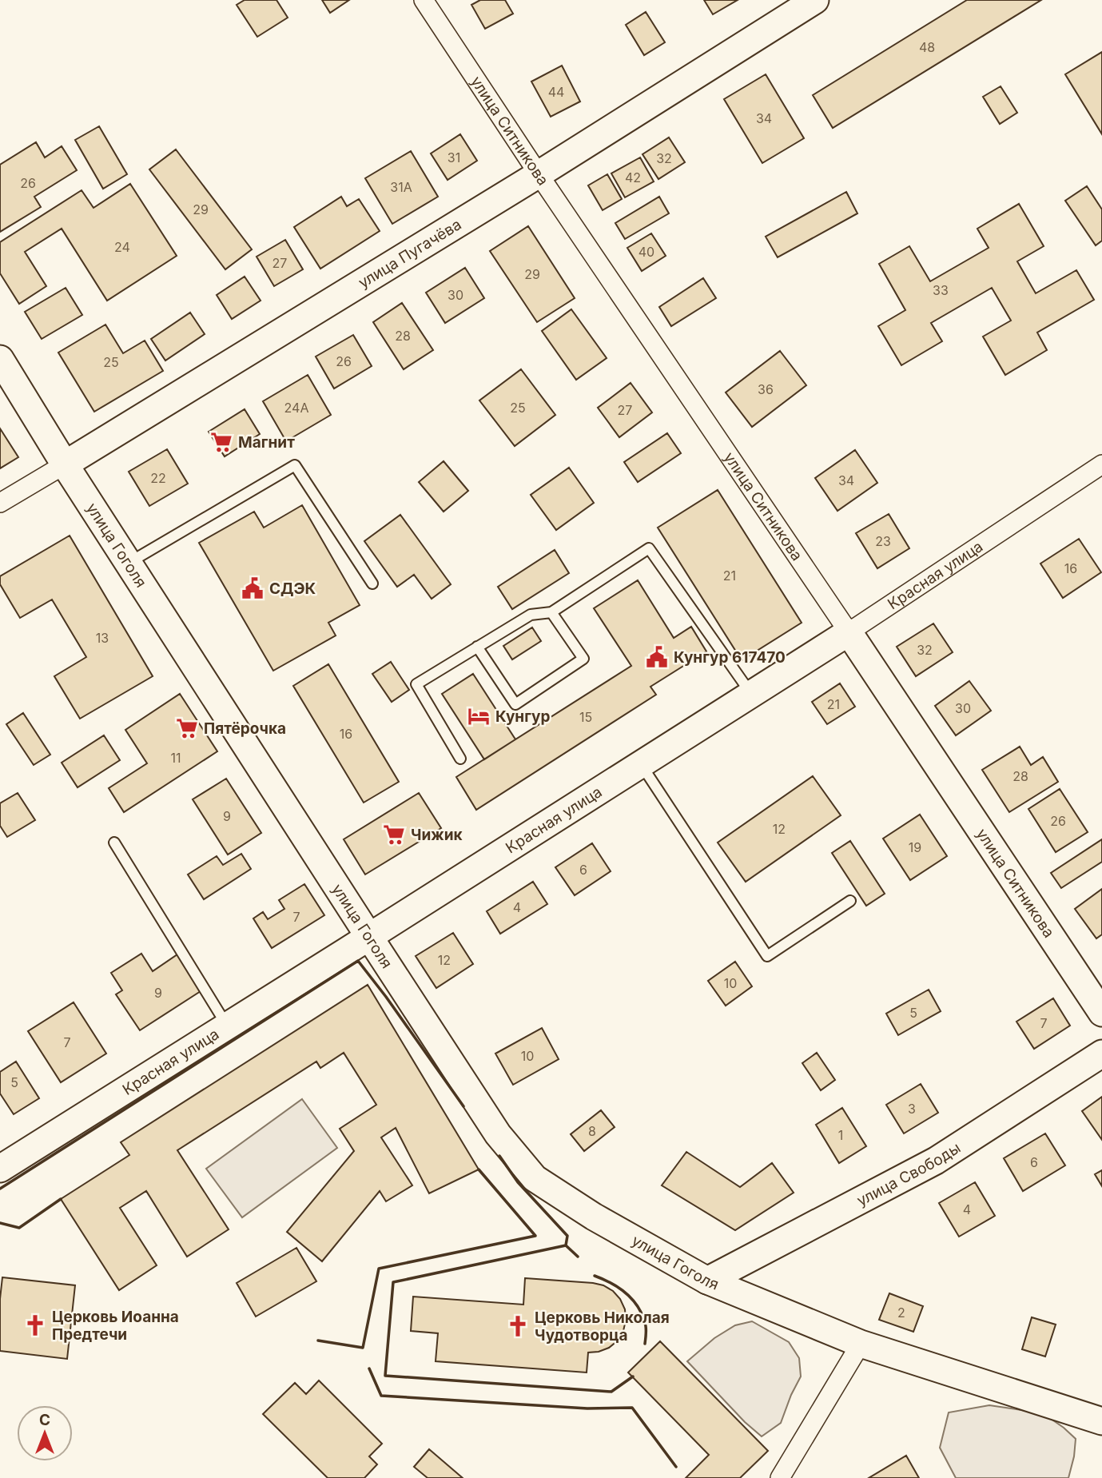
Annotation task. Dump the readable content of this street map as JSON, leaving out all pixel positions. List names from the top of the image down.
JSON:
{
  "streets": {
    "street": [
      "улица Ситникова",
      "улица Пугачёва",
      "улица Гоголя",
      "Красная улица",
      "улица Свободы"
    ]
  },
  "crossings": [
    ["улица Ситникова", "улица Пугачёва"],
    ["улица Ситникова", "Красная улица"],
    ["улица Пугачёва", "улица Гоголя"],
    ["улица Гоголя", "Красная улица"],
    ["улица Гоголя", "улица Свободы"]
  ],
  "places": {
    "supermarket": ["Магнит", "Пятёрочка", "Чижик"],
    "public building": ["СДЭК", "Кунгур 617470"],
    "hotel": ["Кунгур"],
    "church": ["Церковь Иоанна Предтечи", "Церковь Николая Чудотворца"]
  },
  "house_numbers": [
    "48",
    "44",
    "34",
    "31",
    "32",
    "42",
    "26",
    "31А",
    "29",
    "24",
    "40",
    "27",
    "29",
    "33",
    "30",
    "28",
    "26",
    "25",
    "36",
    "24А",
    "25",
    "27",
    "22",
    "34",
    "23",
    "16",
    "21",
    "13",
    "32",
    "21",
    "30",
    "15",
    "16",
    "11",
    "28",
    "9",
    "26",
    "12",
    "19",
    "6",
    "4",
    "7",
    "12",
    "10",
    "9",
    "5",
    "7",
    "7",
    "10",
    "5",
    "3",
    "8",
    "1",
    "6",
    "4",
    "2"
  ],
  "north": "top"
}
